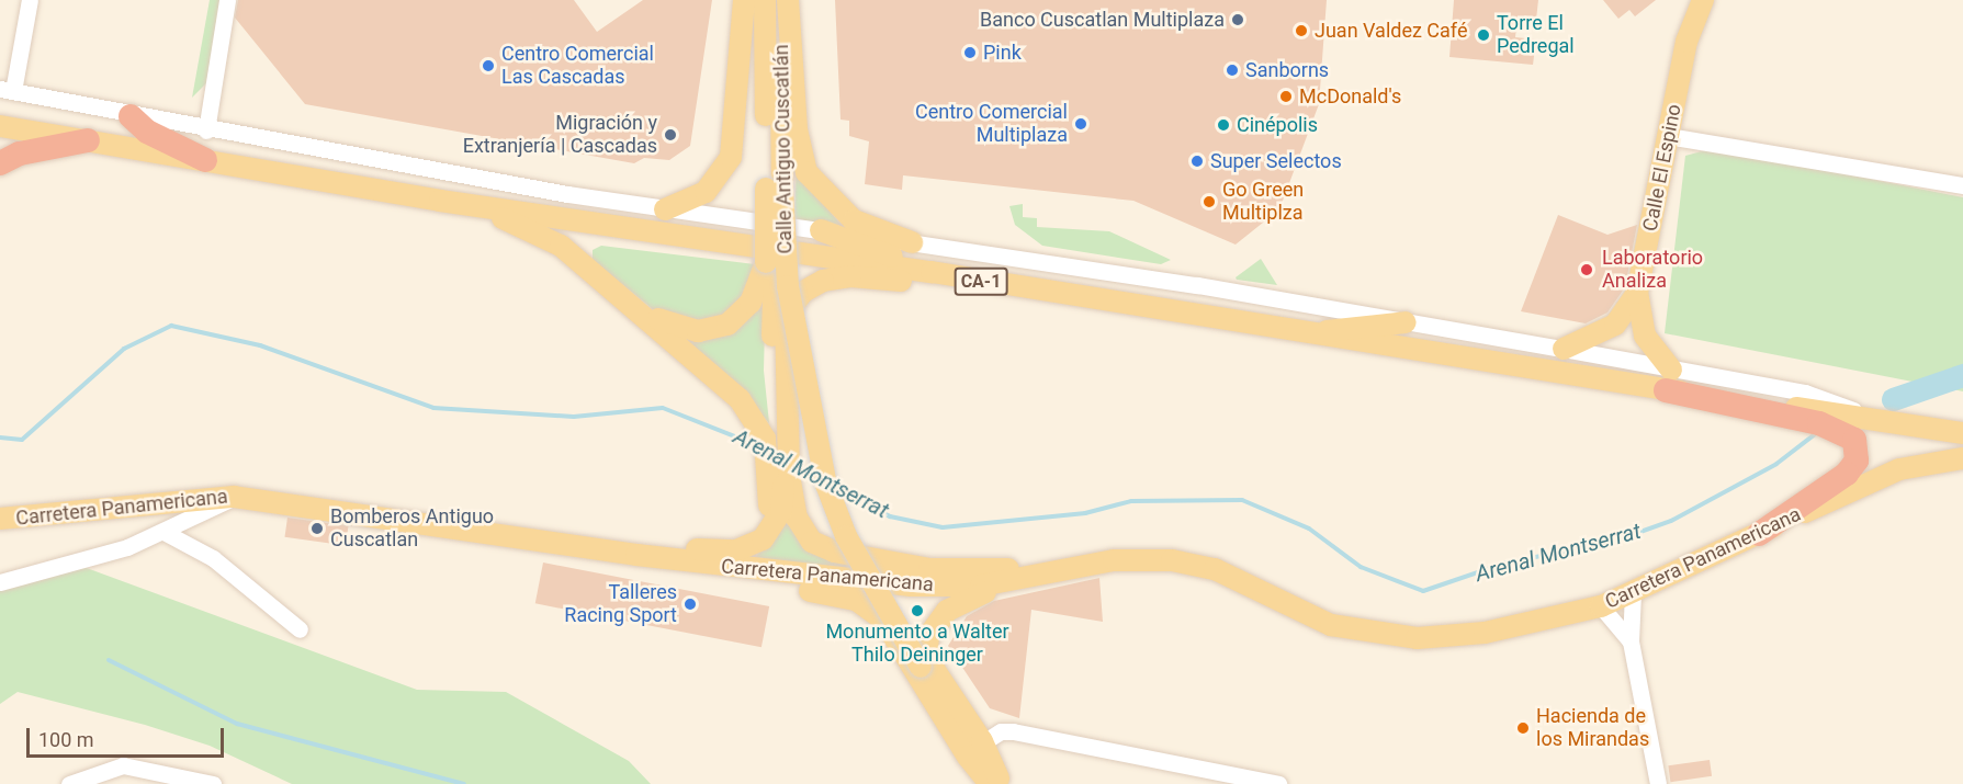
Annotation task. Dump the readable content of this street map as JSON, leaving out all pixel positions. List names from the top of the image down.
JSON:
{
  "streets": {
    "main road": [
      "Calle Antiguo Cuscatlán",
      "Calle El Espino",
      "CA-1",
      "Carretera Panamericana"
    ]
  },
  "crossings": [
    ["Calle El Espino", "CA-1"]
  ],
  "water": ["Arenal Montserrat"],
  "places": [
    "Banco Cuscatlan Multiplaza",
    "Juan Valdez Café",
    "Torre El Pedregal",
    "Pink",
    "Centro Comercial Las Cascadas",
    "Sanborns",
    "McDonald's",
    "Centro Comercial Multiplaza",
    "Cinépolis",
    "Migración y Extranjería | Cascadas",
    "Super Selectos",
    "Go Green Multiplza",
    "Laboratorio Analiza",
    "Bomberos Antiguo Cuscatlan",
    "Talleres Racing Sport",
    "Monumento a Walter Thilo Deininger",
    "Hacienda de los Mirandas"
  ],
  "scale_bar": "100 m"
}
